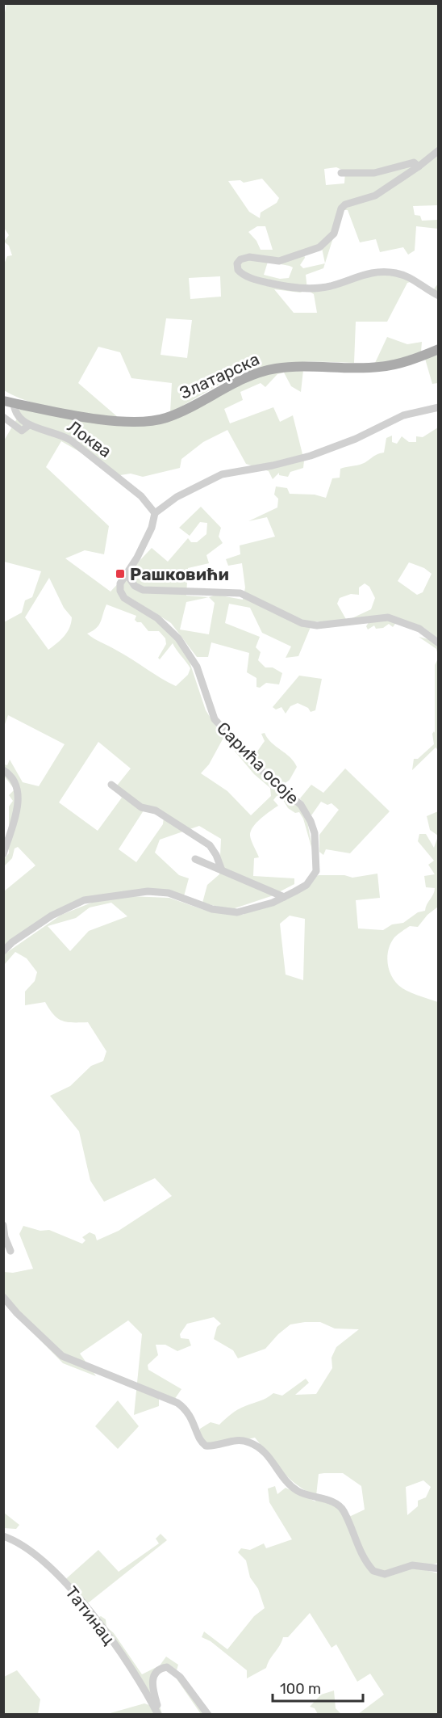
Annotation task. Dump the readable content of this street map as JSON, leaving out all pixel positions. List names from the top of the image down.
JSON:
{
  "streets": {
    "main road": ["Златарска"],
    "street": ["Локва", "Сарића осоје", "Татинац"]
  },
  "crossings": [
    ["Локва", "Сарића осоје"]
  ],
  "places": {
    "transit": ["Рашковићи"]
  },
  "scale_bar": "100 m"
}
